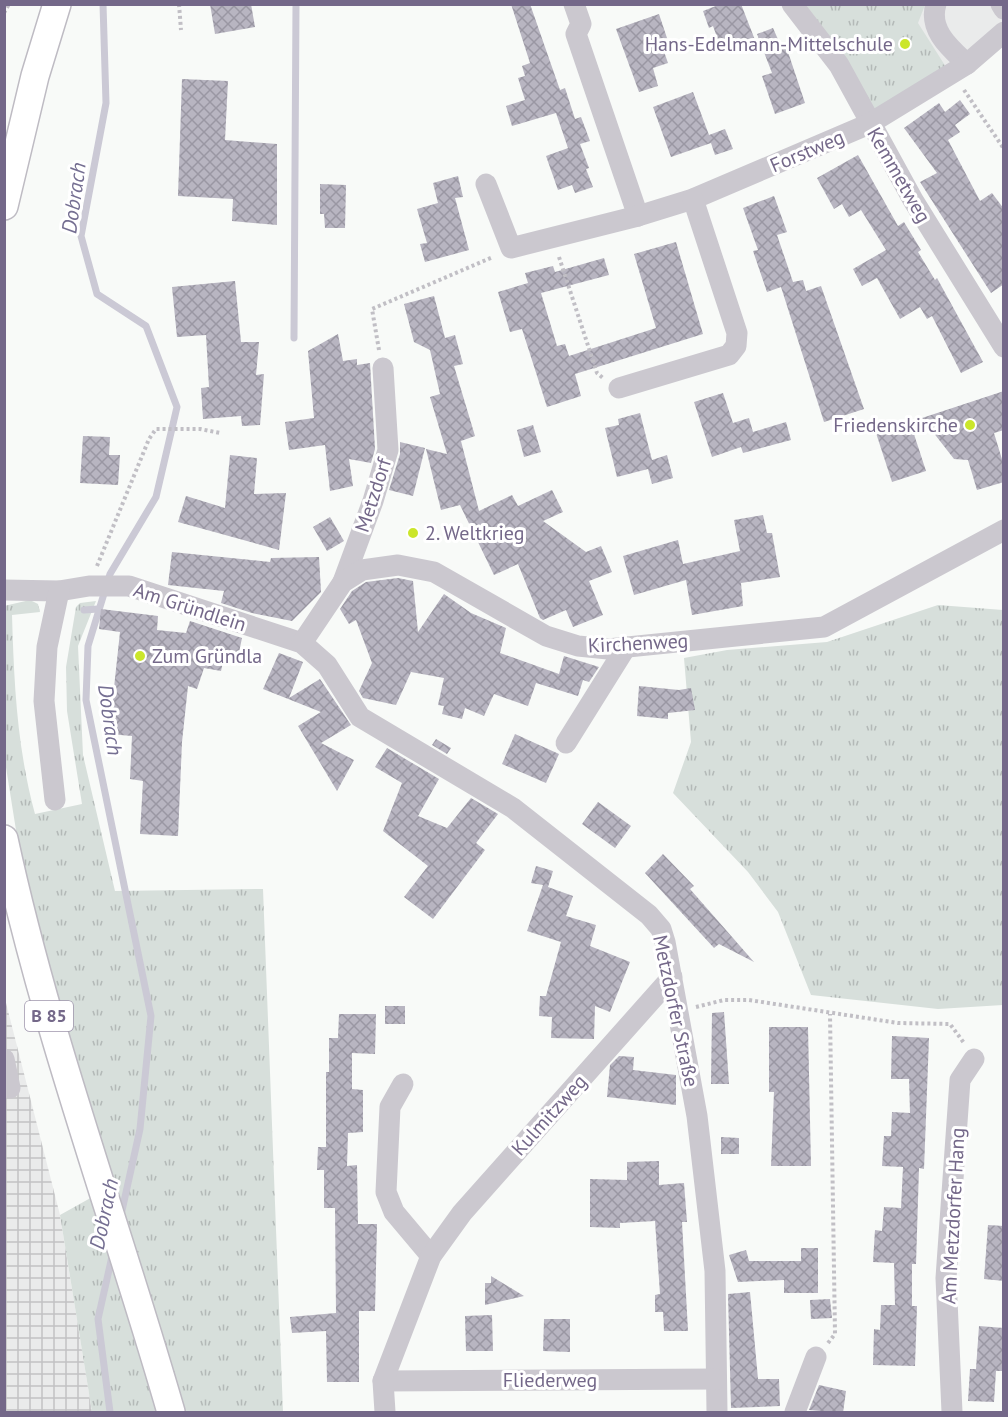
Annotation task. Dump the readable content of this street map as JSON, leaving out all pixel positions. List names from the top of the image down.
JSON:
{
  "streets": {
    "main road": ["B 85"],
    "street": [
      "Forstweg",
      "Kemmetweg",
      "Metzdorf",
      "Am Gründlein",
      "Kirchenweg",
      "Metzdorfer Straße",
      "Kulmitzweg",
      "Am Metzdorfer Hang",
      "Fliederweg"
    ]
  },
  "crossings": [
    ["Forstweg", "Kemmetweg"],
    ["Metzdorf", "Kirchenweg"],
    ["Am Gründlein", "Kirchenweg"],
    ["Am Gründlein", "Metzdorfer Straße"],
    ["Kirchenweg", "Metzdorfer Straße"],
    ["Metzdorfer Straße", "Kulmitzweg"],
    ["Metzdorfer Straße", "Fliederweg"],
    ["Kulmitzweg", "Fliederweg"]
  ],
  "water": ["Dobrach"],
  "places": [
    "Hans-Edelmann-Mittelschule",
    "Friedenskirche",
    "2. Weltkrieg",
    "Zum Gründla"
  ]
}
